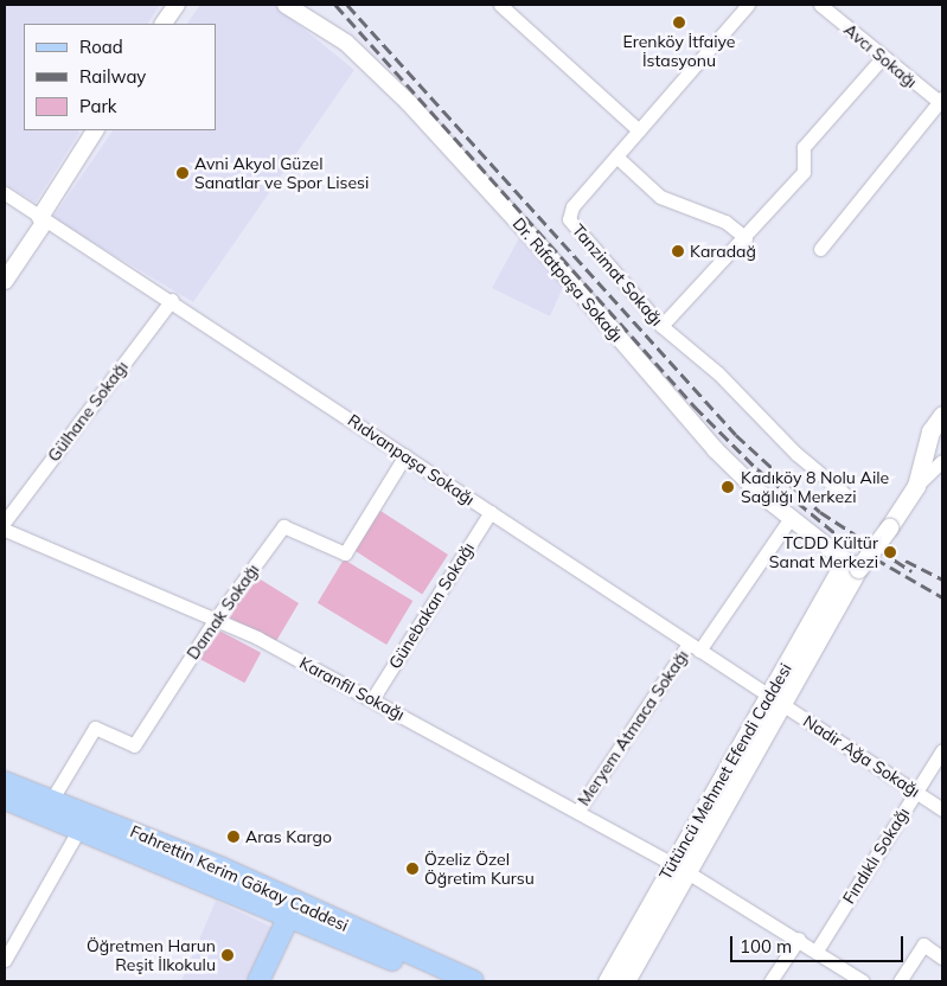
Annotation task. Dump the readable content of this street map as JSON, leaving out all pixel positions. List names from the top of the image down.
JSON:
{
  "streets": {
    "main road": ["Tütüncü Mehmet Efendi Caddesi", "Fahrettin Kerim Gökay Caddesi"],
    "street": [
      "Avcı Sokağı",
      "Tanzimat Sokağı",
      "Dr. Rıfatpaşa Sokağı",
      "Gülhane Sokağı",
      "Rıdvanpaşa Sokağı",
      "Günebakan Sokağı",
      "Damak Sokağı",
      "Karanfil Sokağı",
      "Meryem Atmaca Sokağı",
      "Nadir Ağa Sokağı",
      "Fındıklı Sokağı"
    ]
  },
  "crossings": [
    ["Dr. Rıfatpaşa Sokağı", "Meryem Atmaca Sokağı"],
    ["Dr. Rıfatpaşa Sokağı", "Tütüncü Mehmet Efendi Caddesi"],
    ["Gülhane Sokağı", "Rıdvanpaşa Sokağı"],
    ["Rıdvanpaşa Sokağı", "Günebakan Sokağı"],
    ["Rıdvanpaşa Sokağı", "Damak Sokağı"],
    ["Rıdvanpaşa Sokağı", "Meryem Atmaca Sokağı"],
    ["Rıdvanpaşa Sokağı", "Nadir Ağa Sokağı"],
    ["Rıdvanpaşa Sokağı", "Tütüncü Mehmet Efendi Caddesi"],
    ["Günebakan Sokağı", "Karanfil Sokağı"],
    ["Damak Sokağı", "Karanfil Sokağı"],
    ["Damak Sokağı", "Fahrettin Kerim Gökay Caddesi"],
    ["Karanfil Sokağı", "Meryem Atmaca Sokağı"],
    ["Karanfil Sokağı", "Tütüncü Mehmet Efendi Caddesi"],
    ["Karanfil Sokağı", "Fındıklı Sokağı"],
    ["Nadir Ağa Sokağı", "Tütüncü Mehmet Efendi Caddesi"],
    ["Nadir Ağa Sokağı", "Fındıklı Sokağı"]
  ],
  "places": [
    "Erenköy İtfaiye İstasyonu",
    "Avni Akyol Güzel Sanatlar ve Spor Lisesi",
    "Karadağ",
    "Kadıköy 8 Nolu Aile Sağlığı Merkezi",
    "TCDD Kültür Sanat Merkezi",
    "Aras Kargo",
    "Özeliz Özel Öğretim Kursu",
    "Öğretmen Harun Reşit İlkokulu"
  ],
  "legend": ["Road", "Railway", "Park"],
  "scale_bar": "100 m"
}
